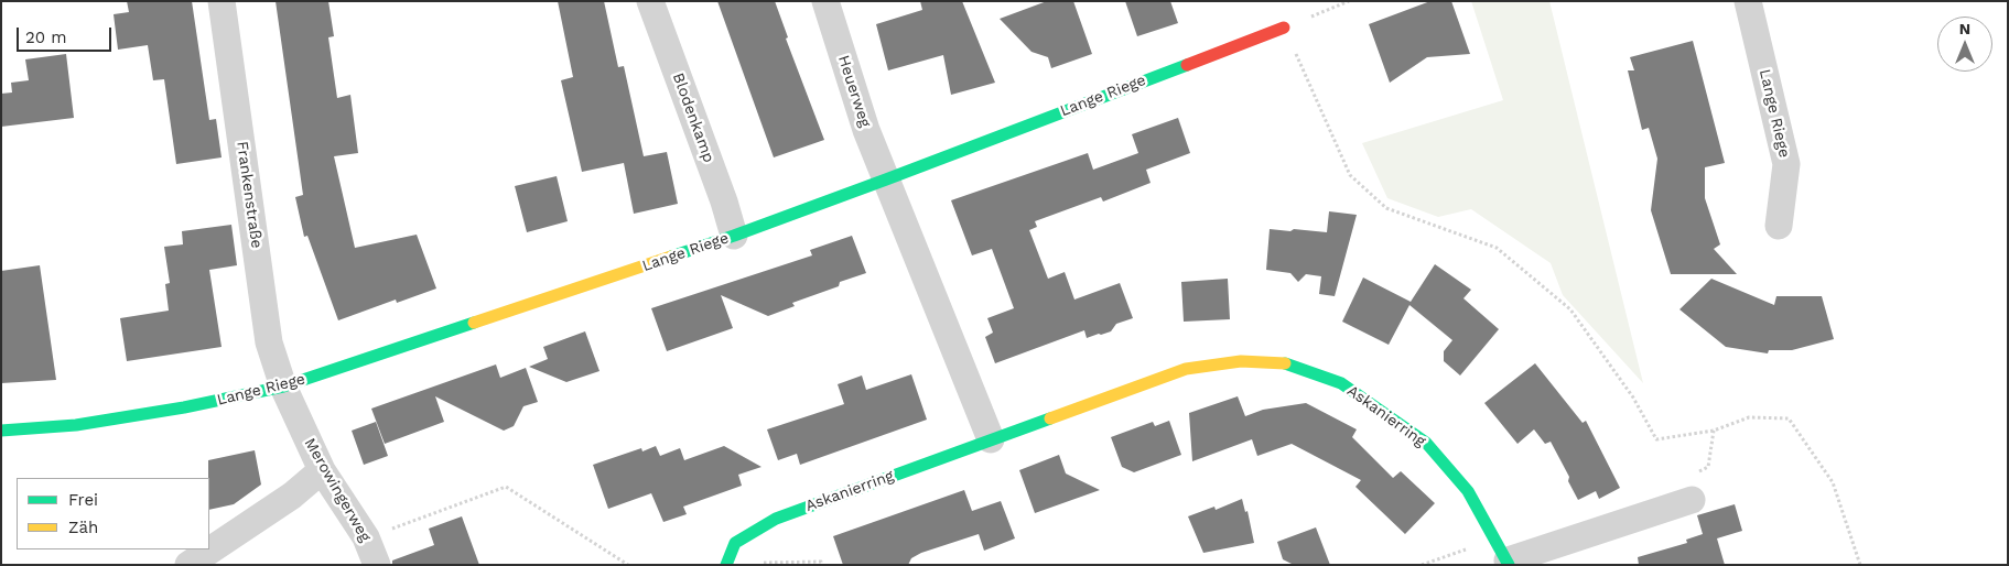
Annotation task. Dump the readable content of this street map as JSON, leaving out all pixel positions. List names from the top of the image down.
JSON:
{
  "streets": {
    "street": [
      "Heuerweg",
      "Lange Riege",
      "Blodenkamp",
      "Frankenstraße",
      "Askanierring",
      "Merowingerweg"
    ]
  },
  "crossings": [
    ["Heuerweg", "Lange Riege"],
    ["Lange Riege", "Blodenkamp"],
    ["Lange Riege", "Frankenstraße"],
    ["Lange Riege", "Merowingerweg"],
    ["Frankenstraße", "Merowingerweg"]
  ],
  "legend": ["Frei", "Zäh"],
  "scale_bar": "20 m",
  "north": "top"
}
